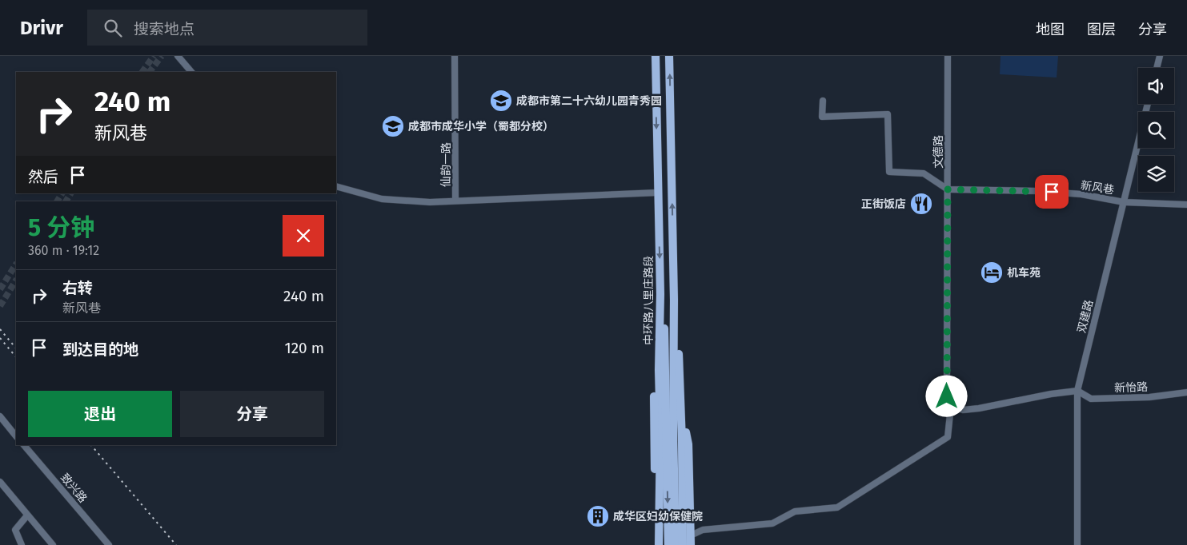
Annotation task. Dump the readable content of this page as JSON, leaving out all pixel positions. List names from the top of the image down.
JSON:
{
  "streets": {
    "main road": ["中环路八里庄路段"],
    "street": [
      "文德路",
      "仙韵一路",
      "新风巷",
      "双建路",
      "新怡路",
      "致兴路"
    ]
  },
  "crossings": [
    ["文德路", "新风巷"],
    ["新风巷", "双建路"],
    ["双建路", "新怡路"]
  ],
  "places": {
    "school or university": ["成都市第二十六幼儿园青秀园", "成都市成华小学（蜀都分校）"],
    "restaurant": ["正街饭店"],
    "hotel": ["机车苑"],
    "building": ["成华区妇幼保健院"]
  },
  "page": {
    "header": "Drivr",
    "search": "搜索地点",
    "nav": ["地图", "图层", "分享"],
    "turn": ["240 m", "新风巷"],
    "then": "然后",
    "heading": ["5 分钟", "360 m · 19:12"],
    "list": [
      {
        "name": "右转",
        "note": "新风巷",
        "value": "240 m"
      },
      {
        "name": "到达目的地",
        "value": "120 m"
      }
    ],
    "buttons": ["退出", "分享"]
  }
}
